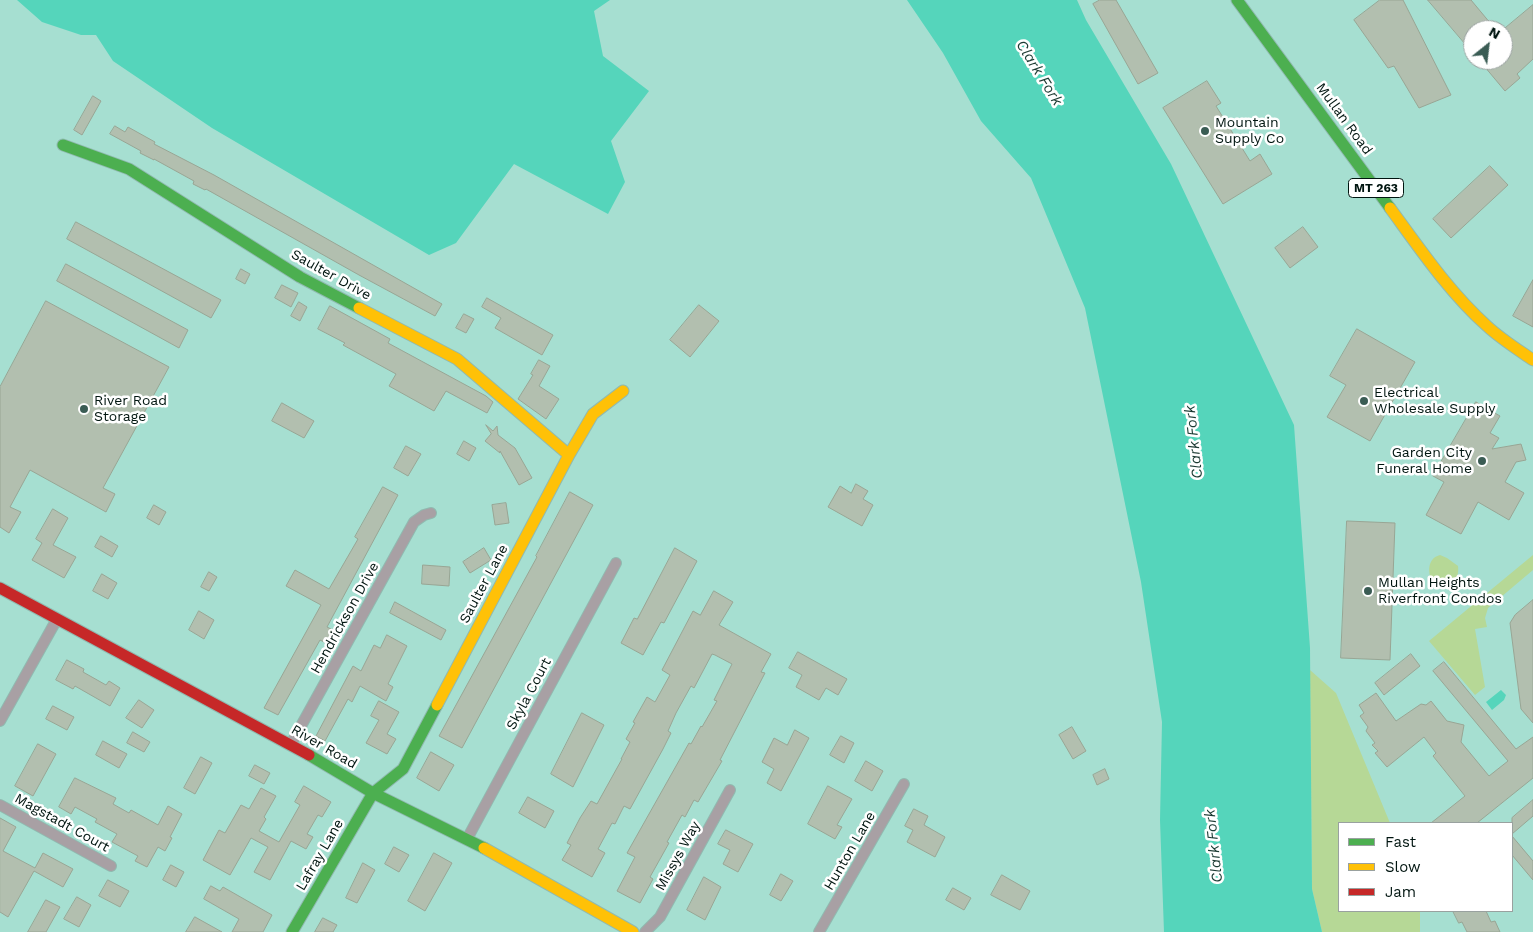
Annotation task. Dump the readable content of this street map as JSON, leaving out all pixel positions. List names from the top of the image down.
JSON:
{
  "streets": {
    "street": [
      "Mullan Road",
      "MT 263",
      "Saulter Drive",
      "Saulter Lane",
      "Hendrickson Drive",
      "Skyla Court",
      "River Road",
      "Magstadt Court",
      "Hunton Lane",
      "Lafray Lane",
      "Missys Way"
    ]
  },
  "crossings": [
    ["Saulter Drive", "Saulter Lane"],
    ["Saulter Lane", "River Road"],
    ["Saulter Lane", "Lafray Lane"],
    ["Hendrickson Drive", "River Road"],
    ["Skyla Court", "River Road"],
    ["River Road", "Lafray Lane"]
  ],
  "water": ["Clark Fork"],
  "places": [
    "Mountain Supply Co",
    "Electrical Wholesale Supply",
    "River Road Storage",
    "Garden City Funeral Home",
    "Mullan Heights Riverfront Condos"
  ],
  "legend": ["Fast", "Slow", "Jam"],
  "north": "top right"
}
